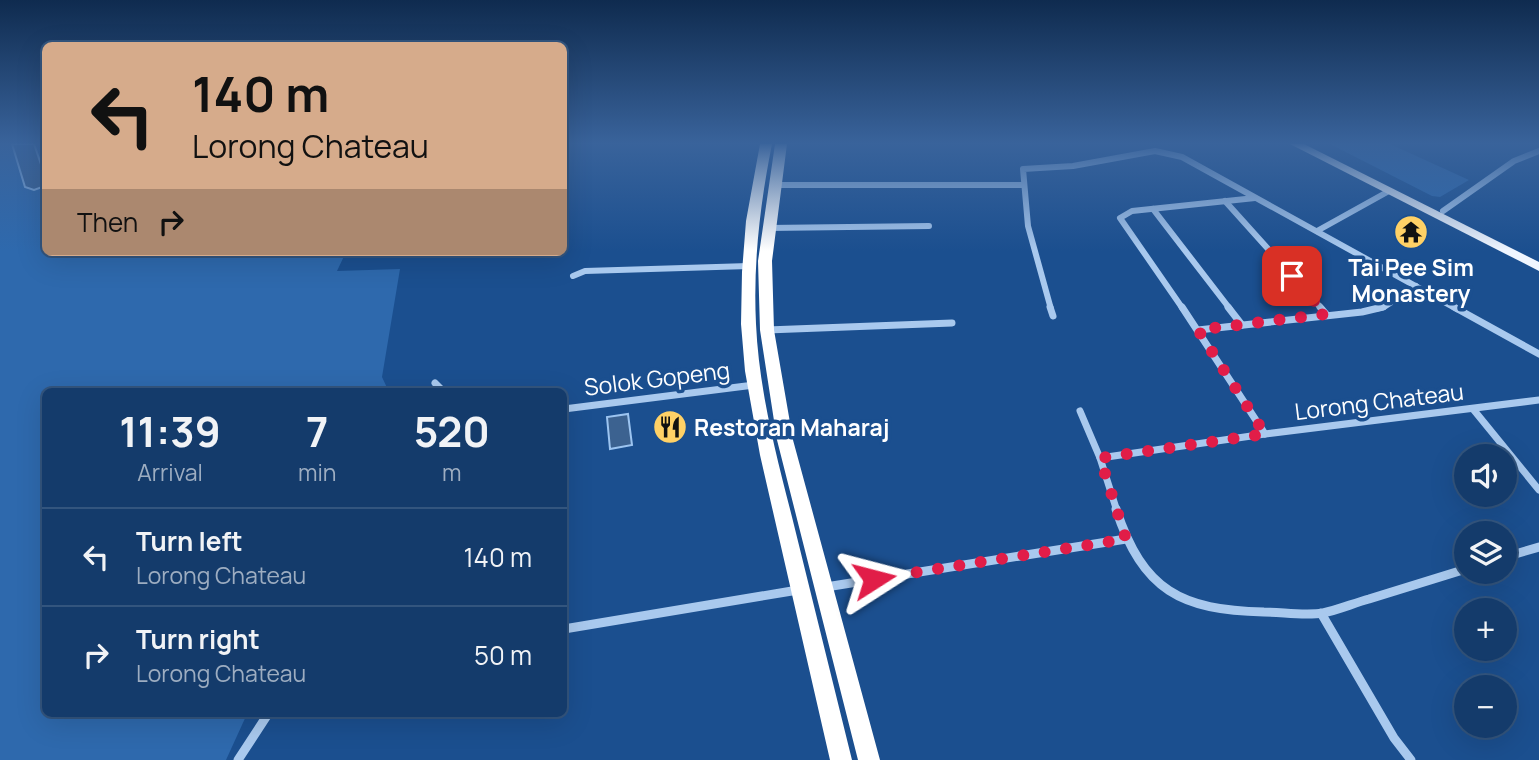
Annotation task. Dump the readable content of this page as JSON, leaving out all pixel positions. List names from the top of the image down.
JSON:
{
  "streets": {
    "street": ["Solok Gopeng", "Lorong Chateau"]
  },
  "places": {
    "temple": ["Tai Pee Sim Monastery"],
    "restaurant": ["Restoran Maharaj"]
  },
  "page": {
    "turn": ["140 m", "Lorong Chateau"],
    "then": "Then",
    "eta": [
      "11:39",
      "Arrival",
      "7",
      "min",
      "520",
      "m"
    ],
    "map_buttons": ["+", "−"],
    "list": [
      {
        "name": "Turn left",
        "note": "Lorong Chateau",
        "value": "140 m"
      },
      {
        "name": "Turn right",
        "note": "Lorong Chateau",
        "value": "50 m"
      }
    ]
  }
}
